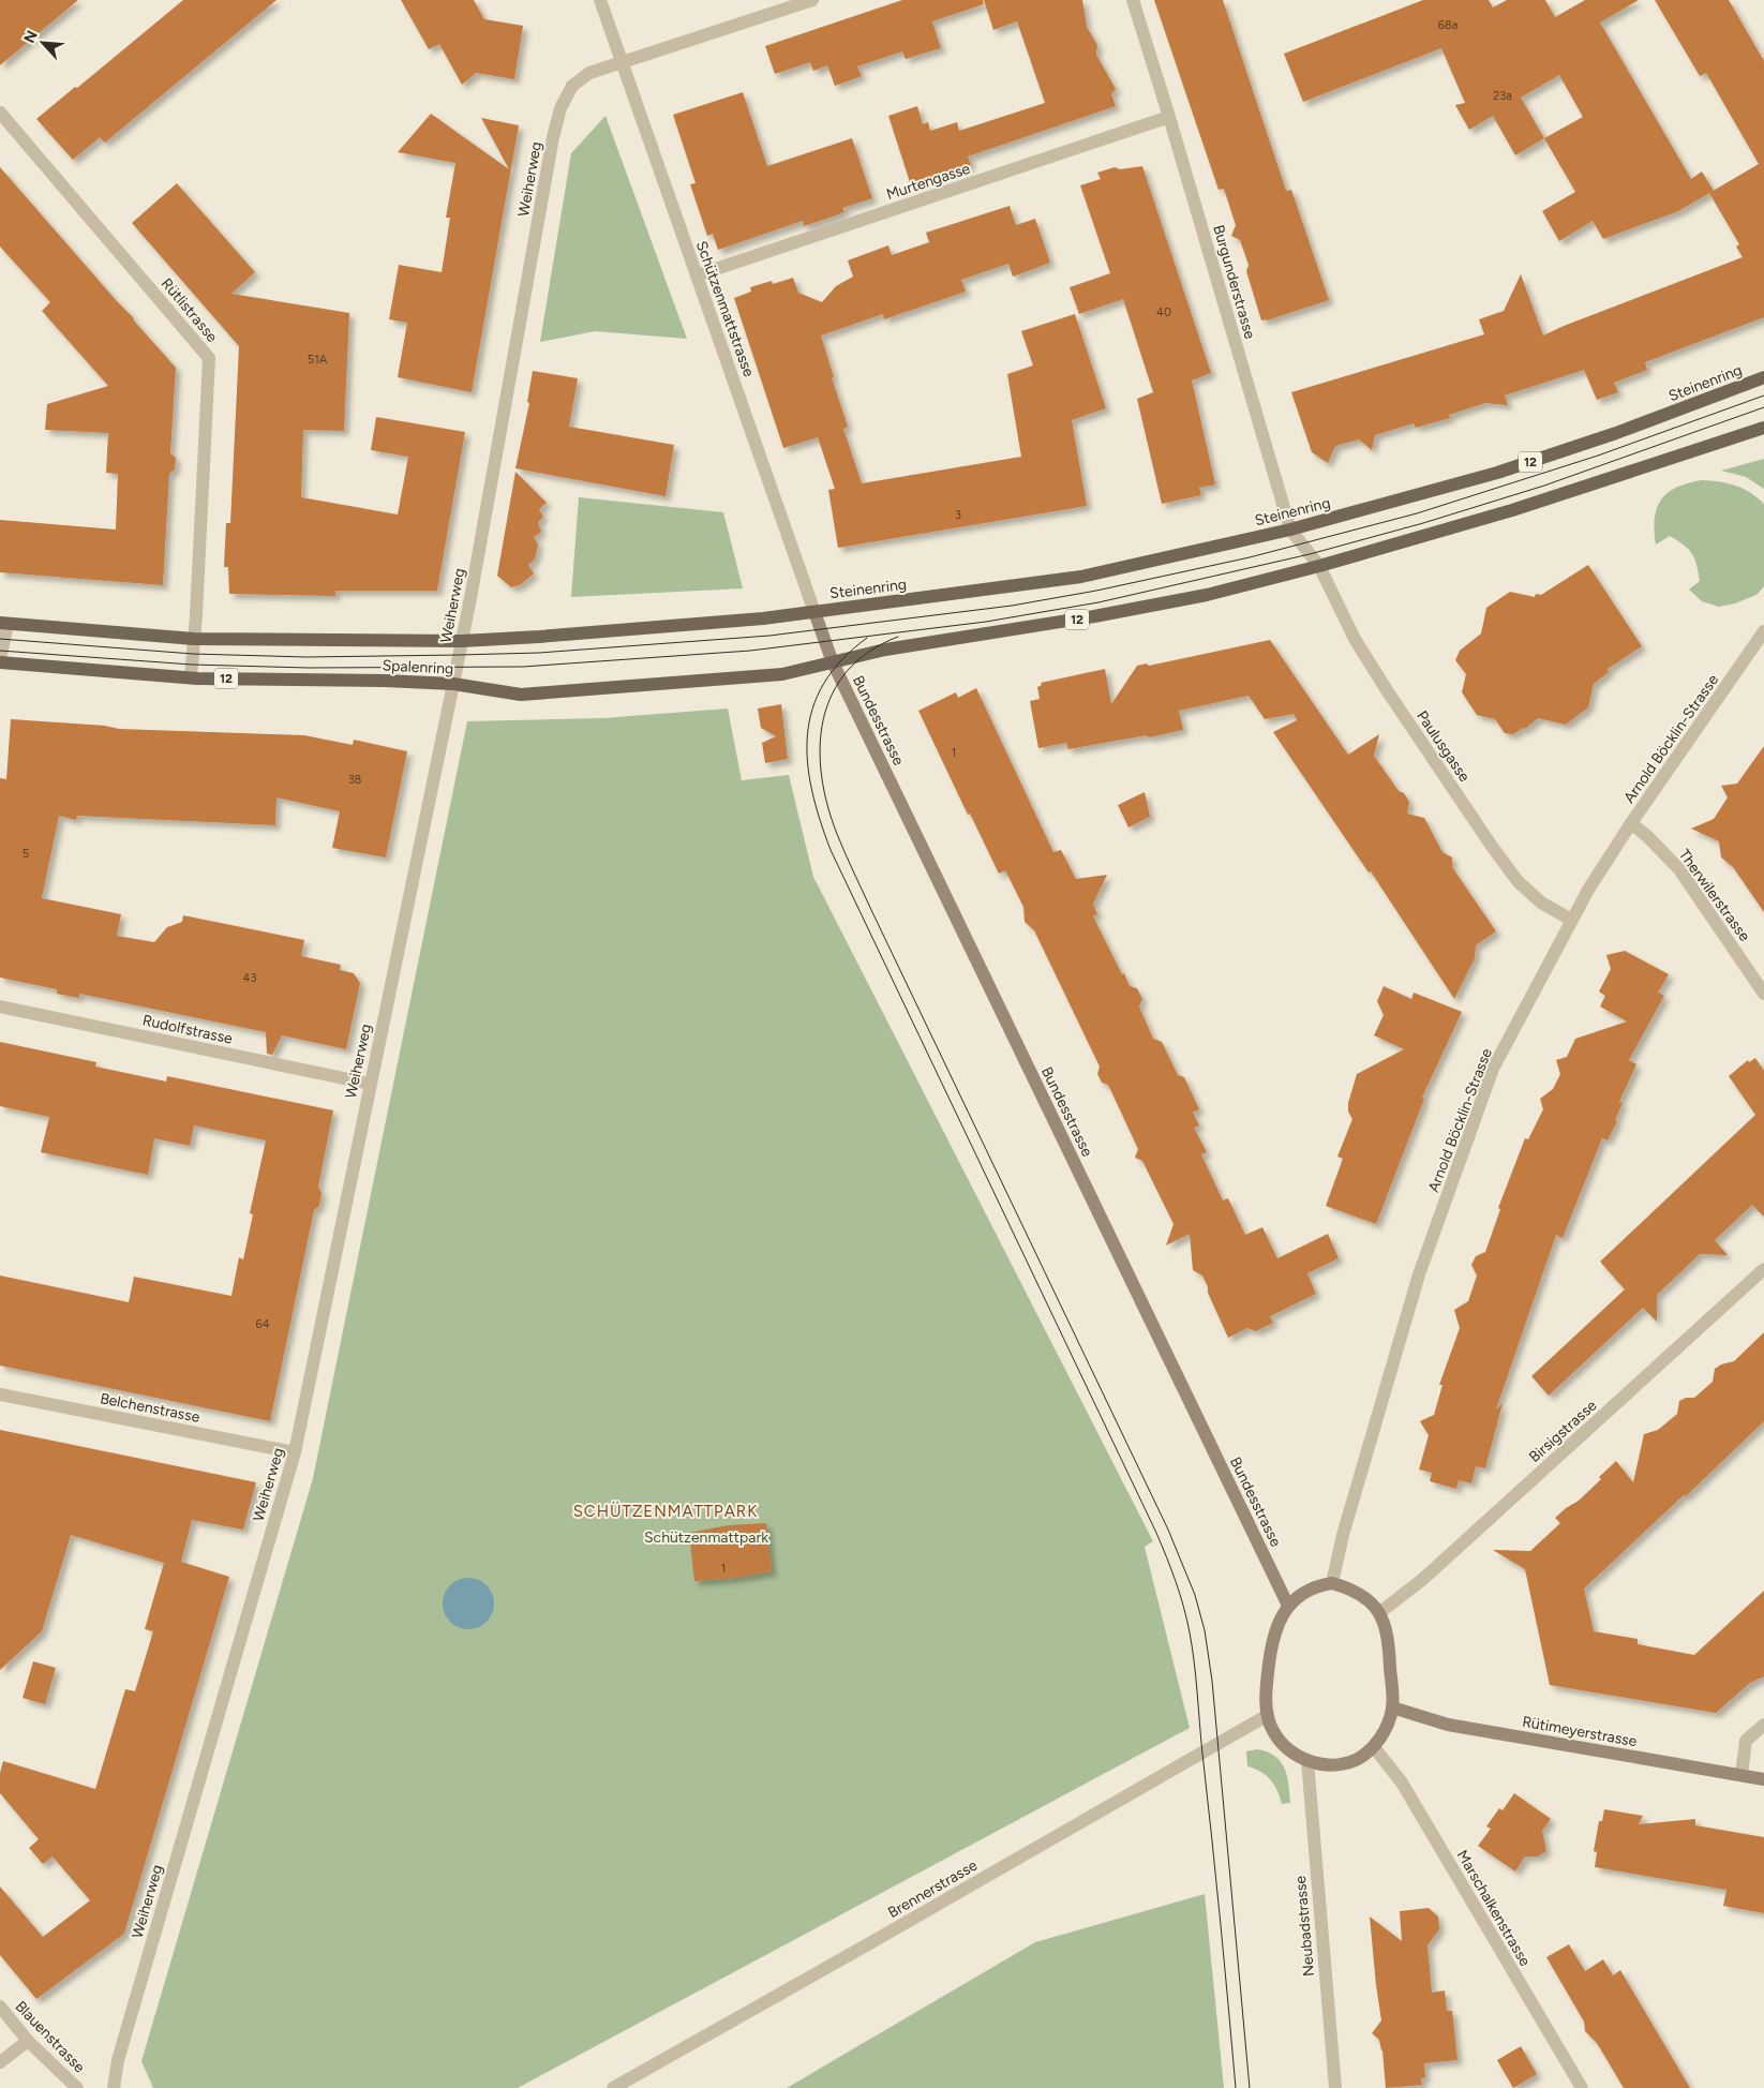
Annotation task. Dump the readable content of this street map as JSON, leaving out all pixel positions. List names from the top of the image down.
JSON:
{
  "streets": {
    "main road": [
      "Schützenmattstrasse",
      "Steinenring",
      "12",
      "Spalenring",
      "Bundesstrasse",
      "Rütimeyerstrasse"
    ],
    "street": [
      "Weiherweg",
      "Murtengasse",
      "Burgunderstrasse",
      "Rütlistrasse",
      "Arnold Böcklin-Strasse",
      "Paulusgasse",
      "Therwilerstrasse",
      "Rudolfstrasse",
      "Belchenstrasse",
      "Birsigstrasse",
      "Brennerstrasse",
      "Marschalkenstrasse",
      "Neubadstrasse",
      "Blauenstrasse"
    ]
  },
  "crossings": [
    ["Weiherweg", "Schützenmattstrasse"],
    ["Weiherweg", "Spalenring"],
    ["Weiherweg", "Rudolfstrasse"],
    ["Weiherweg", "Belchenstrasse"],
    ["Murtengasse", "Burgunderstrasse"],
    ["Murtengasse", "Schützenmattstrasse"],
    ["Burgunderstrasse", "Steinenring"],
    ["Burgunderstrasse", "12"],
    ["Burgunderstrasse", "Paulusgasse"],
    ["Schützenmattstrasse", "Steinenring"],
    ["Schützenmattstrasse", "Spalenring"],
    ["Schützenmattstrasse", "Bundesstrasse"],
    ["Rütlistrasse", "Spalenring"],
    ["Steinenring", "Spalenring"],
    ["12", "Spalenring"],
    ["12", "Bundesstrasse"],
    ["12", "Paulusgasse"],
    ["Spalenring", "Bundesstrasse"],
    ["Bundesstrasse", "Arnold Böcklin-Strasse"],
    ["Bundesstrasse", "Birsigstrasse"],
    ["Bundesstrasse", "Rütimeyerstrasse"],
    ["Bundesstrasse", "Brennerstrasse"],
    ["Bundesstrasse", "Marschalkenstrasse"],
    ["Bundesstrasse", "Neubadstrasse"],
    ["Arnold Böcklin-Strasse", "Paulusgasse"],
    ["Arnold Böcklin-Strasse", "Therwilerstrasse"],
    ["Arnold Böcklin-Strasse", "Birsigstrasse"],
    ["Arnold Böcklin-Strasse", "Rütimeyerstrasse"],
    ["Arnold Böcklin-Strasse", "Brennerstrasse"],
    ["Arnold Böcklin-Strasse", "Marschalkenstrasse"],
    ["Arnold Böcklin-Strasse", "Neubadstrasse"],
    ["Birsigstrasse", "Rütimeyerstrasse"],
    ["Birsigstrasse", "Brennerstrasse"],
    ["Birsigstrasse", "Marschalkenstrasse"],
    ["Birsigstrasse", "Neubadstrasse"],
    ["Rütimeyerstrasse", "Brennerstrasse"],
    ["Rütimeyerstrasse", "Marschalkenstrasse"],
    ["Rütimeyerstrasse", "Neubadstrasse"],
    ["Brennerstrasse", "Marschalkenstrasse"],
    ["Brennerstrasse", "Neubadstrasse"],
    ["Marschalkenstrasse", "Neubadstrasse"]
  ],
  "districts": ["SCHÜTZENMATTPARK"],
  "parks": ["Schützenmattpark"],
  "house_numbers": [
    "68a",
    "23a",
    "40",
    "51A",
    "3",
    "1",
    "38",
    "5",
    "43",
    "64",
    "1"
  ],
  "north": "top left"
}
